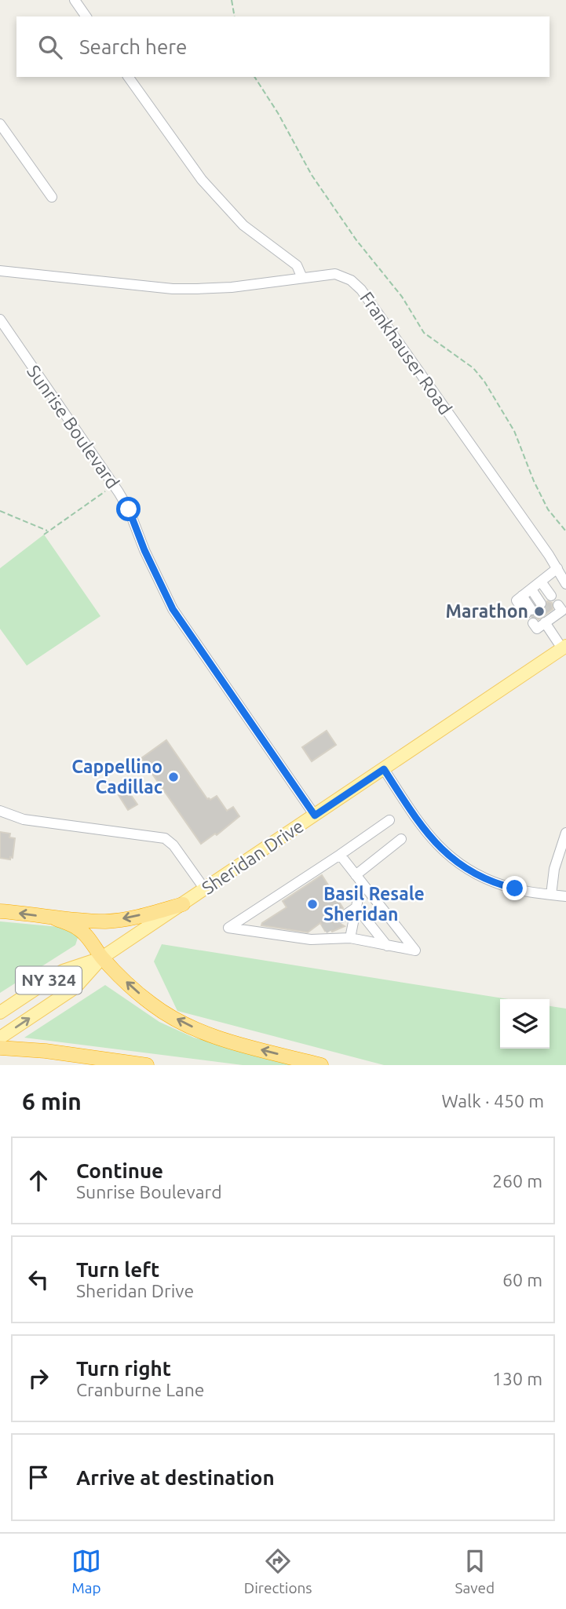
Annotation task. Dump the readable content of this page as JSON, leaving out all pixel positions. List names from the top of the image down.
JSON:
{
  "streets": {
    "main road": ["Sheridan Drive", "NY 324"],
    "street": ["Frankhauser Road", "Sunrise Boulevard"]
  },
  "crossings": [
    ["Sunrise Boulevard", "Sheridan Drive"]
  ],
  "places": ["Marathon", "Cappellino Cadillac", "Basil Resale Sheridan"],
  "page": {
    "search": "Search here",
    "heading": ["6 min", "Walk · 450 m"],
    "list": [
      ["Continue", "Sunrise Boulevard", "260 m"],
      ["Turn left", "Sheridan Drive", "60 m"],
      ["Turn right", "Cranburne Lane", "130 m"],
      "Arrive at destination"
    ],
    "nav": ["Map", "Directions", "Saved"]
  }
}
